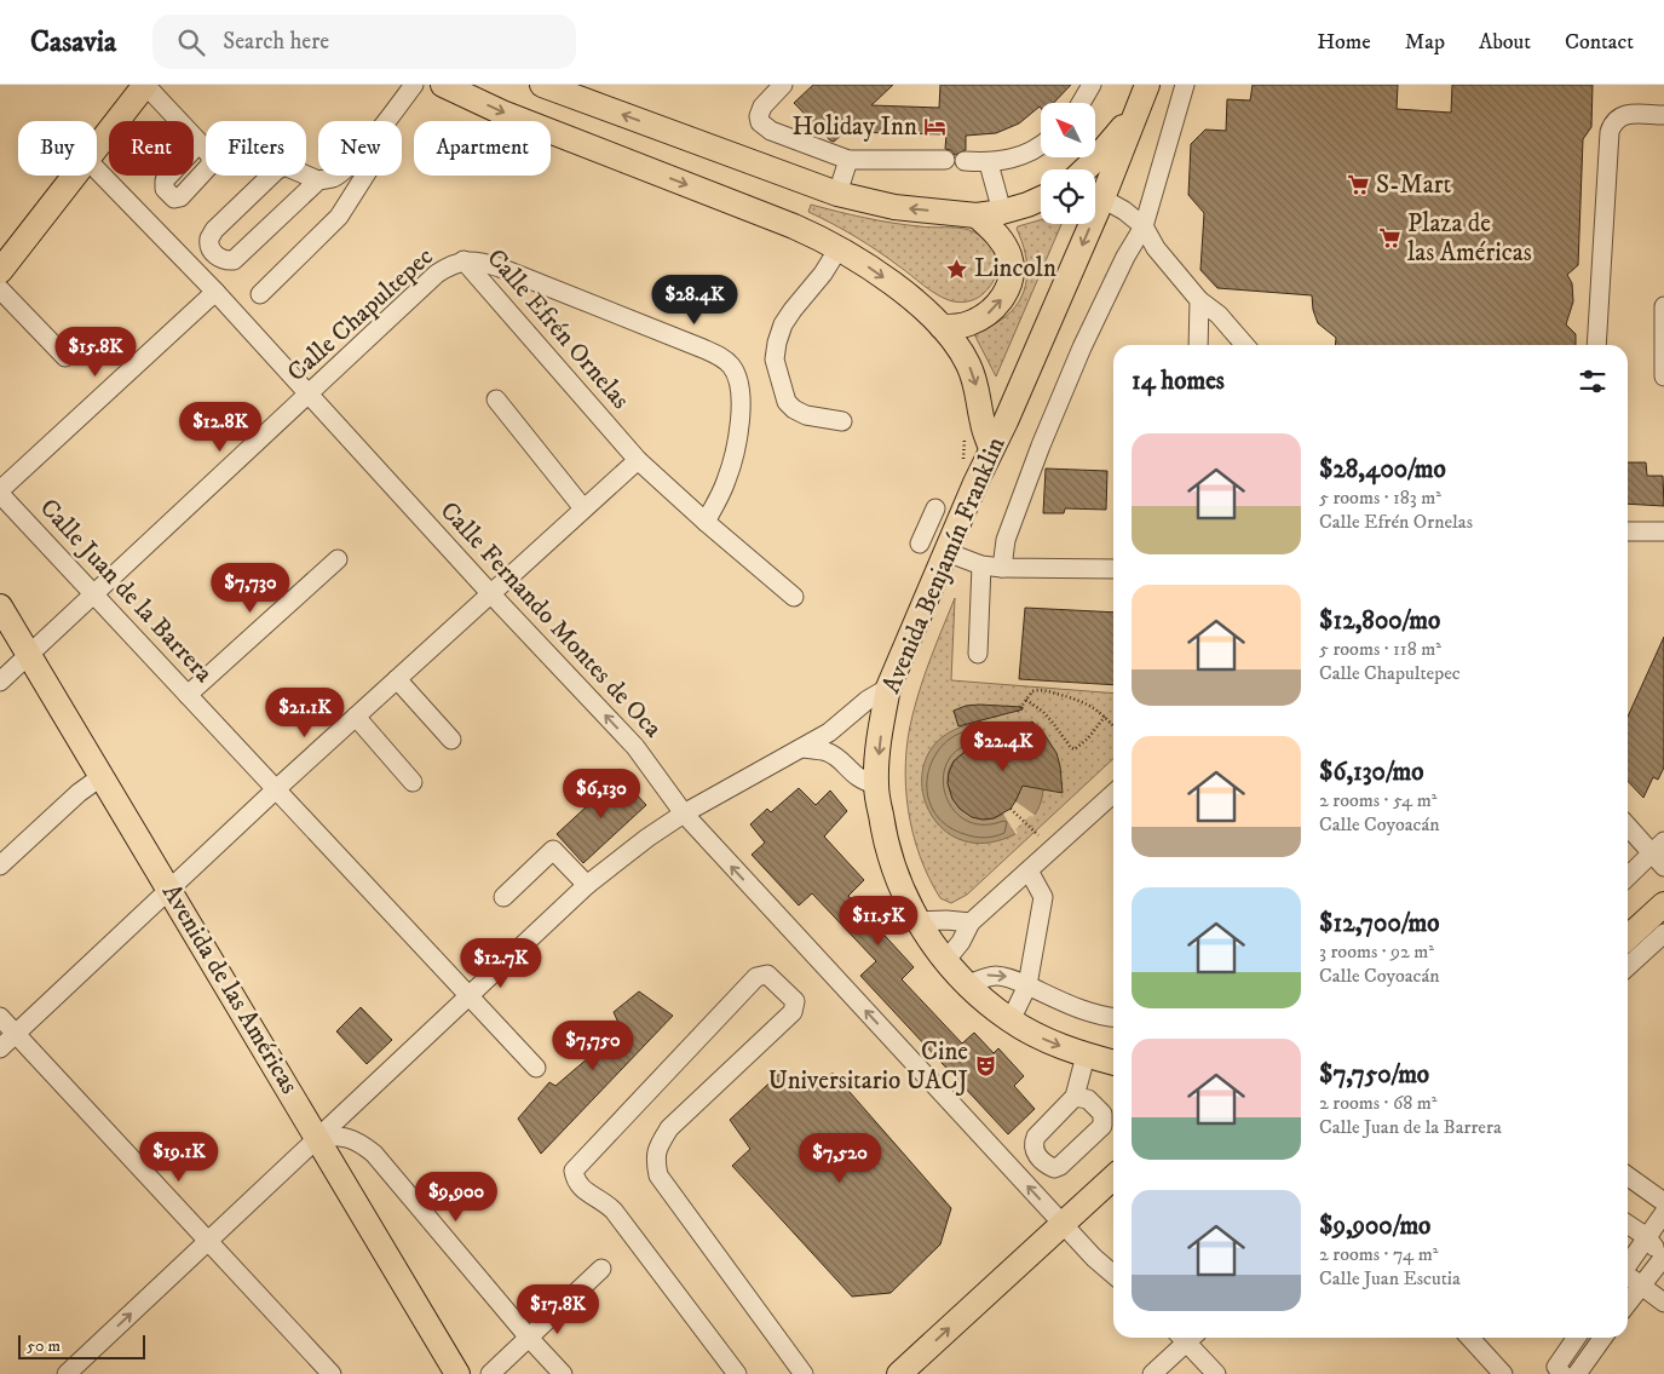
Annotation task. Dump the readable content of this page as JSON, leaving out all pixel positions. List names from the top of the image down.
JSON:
{
  "streets": {
    "main road": ["Avenida Benjamín Franklin", "Avenida de las Américas"],
    "street": [
      "Calle Chapultepec",
      "Calle Efrén Ornelas",
      "Calle Juan de la Barrera",
      "Calle Fernando Montes de Oca"
    ]
  },
  "crossings": [
    ["Calle Chapultepec", "Calle Efrén Ornelas"],
    ["Calle Chapultepec", "Calle Juan de la Barrera"],
    ["Calle Chapultepec", "Calle Fernando Montes de Oca"],
    ["Calle Chapultepec", "Avenida de las Américas"]
  ],
  "one_way": ["Calle Fernando Montes de Oca"],
  "places": {
    "hotel": ["Holiday Inn"],
    "supermarket": ["S-Mart", "Plaza de las Américas"],
    "place": ["Lincoln"],
    "theatre": ["Cine Universitario UACJ"]
  },
  "scale_bar": "50 m",
  "north": "top left",
  "page": {
    "header": "Casavia",
    "search": "Search here",
    "nav": [
      "Home",
      "Map",
      "About",
      "Contact"
    ],
    "chip": [
      "Buy",
      "Rent",
      "Filters",
      "New",
      "Apartment"
    ],
    "price": [
      "$28.4K",
      "$15.8K",
      "$12.8K",
      "$7,730",
      "$21.1K",
      "$22.4K",
      "$6,130",
      "$11.5K",
      "$12.7K",
      "$7,750",
      "$19.1K",
      "$7,520",
      "$9,900",
      "$17.8K"
    ],
    "heading": "14 homes",
    "list": [
      {
        "name": "$28,400/mo",
        "note": "5 rooms · 183 m² · Calle Efrén Ornelas"
      },
      {
        "name": "$12,800/mo",
        "note": "5 rooms · 118 m² · Calle Chapultepec"
      },
      {
        "name": "$6,130/mo",
        "note": "2 rooms · 54 m² · Calle Coyoacán"
      },
      {
        "name": "$12,700/mo",
        "note": "3 rooms · 92 m² · Calle Coyoacán"
      },
      {
        "name": "$7,750/mo",
        "note": "2 rooms · 68 m² · Calle Juan de la Barrera"
      },
      {
        "name": "$9,900/mo",
        "note": "2 rooms · 74 m² · Calle Juan Escutia"
      }
    ],
    "scale": "50 m"
  }
}
